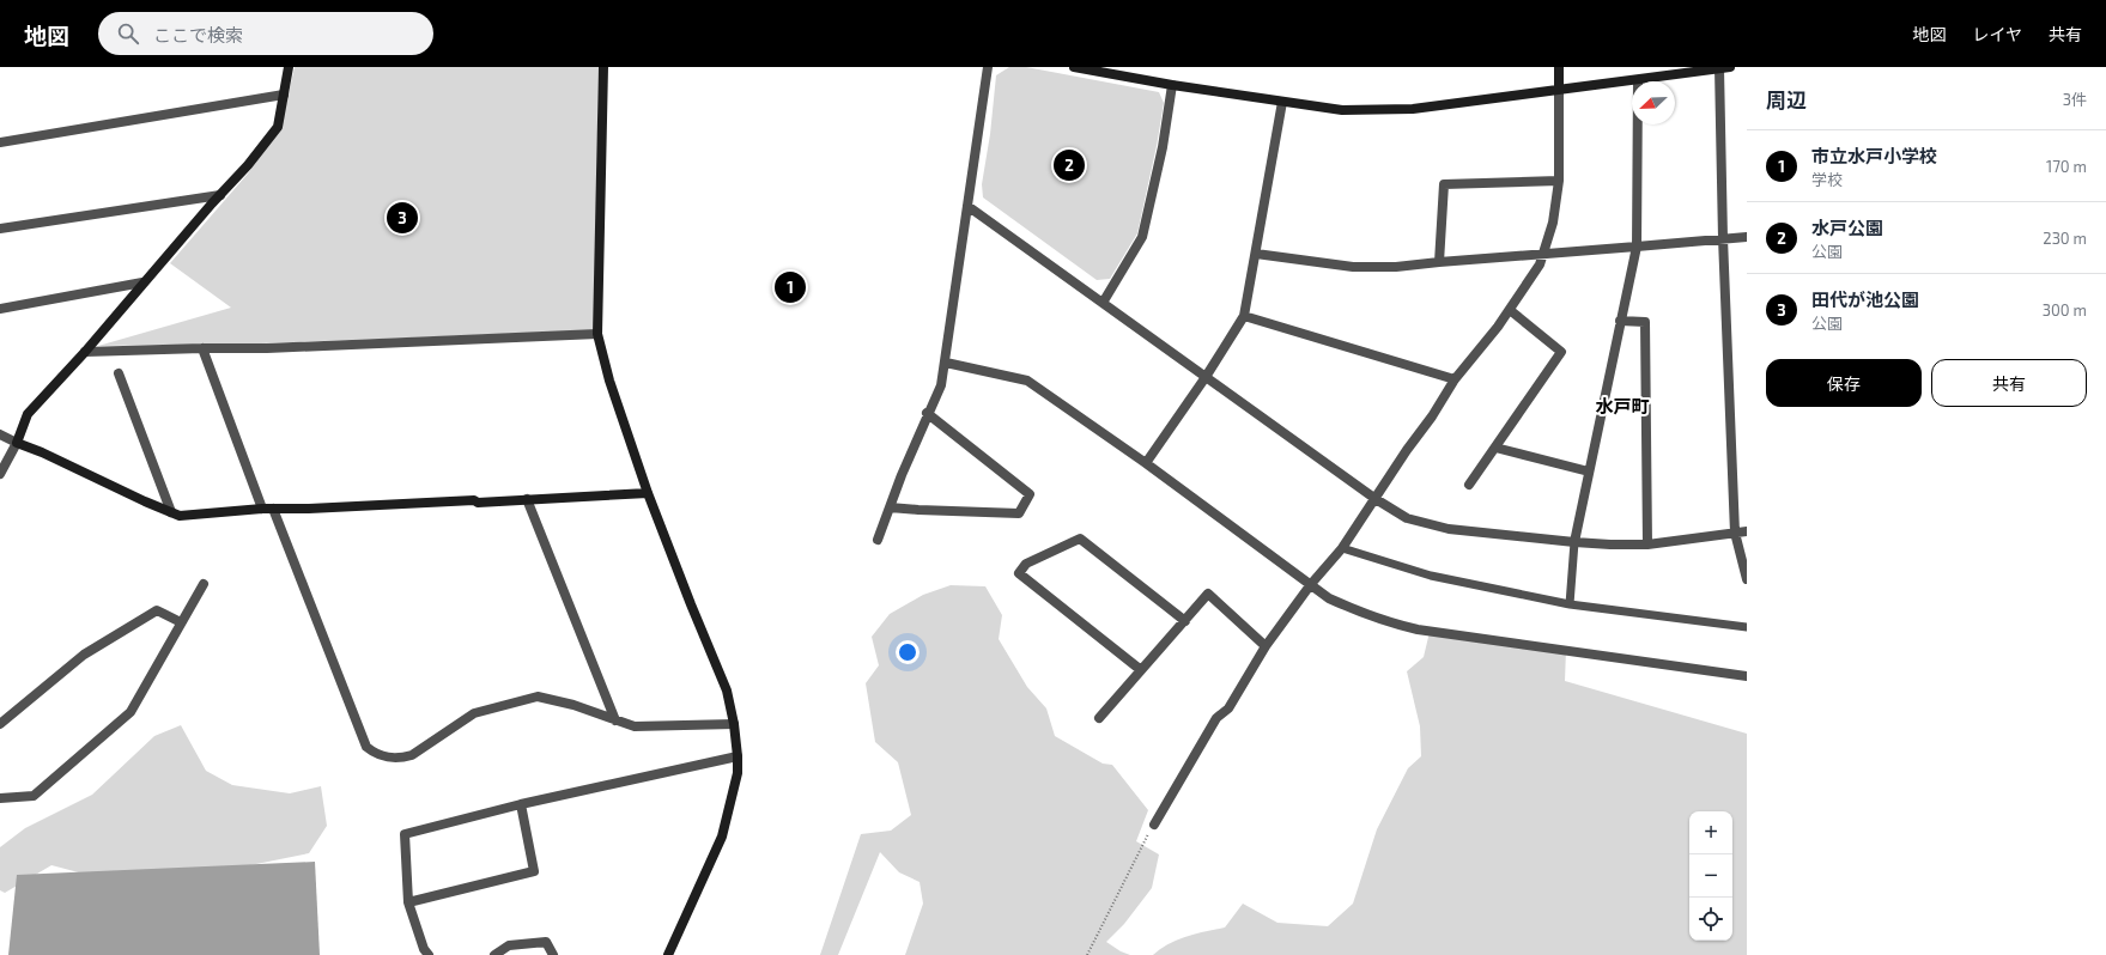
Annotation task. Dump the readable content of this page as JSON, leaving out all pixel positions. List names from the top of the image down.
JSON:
{
  "districts": ["水戸町"],
  "north": "bottom left",
  "page": {
    "header": "地図",
    "search": "ここで検索",
    "nav": ["地図", "レイヤ", "共有"],
    "heading": ["周辺", "3件"],
    "list": [
      {
        "mark": "1",
        "name": "市立水戸小学校",
        "note": "学校",
        "value": "170 m"
      },
      {
        "mark": "2",
        "name": "水戸公園",
        "note": "公園",
        "value": "230 m"
      },
      {
        "mark": "3",
        "name": "田代が池公園",
        "note": "公園",
        "value": "300 m"
      }
    ],
    "pins": ["2", "3", "1"],
    "buttons": ["保存", "共有"],
    "map_buttons": ["+", "−"]
  }
}
